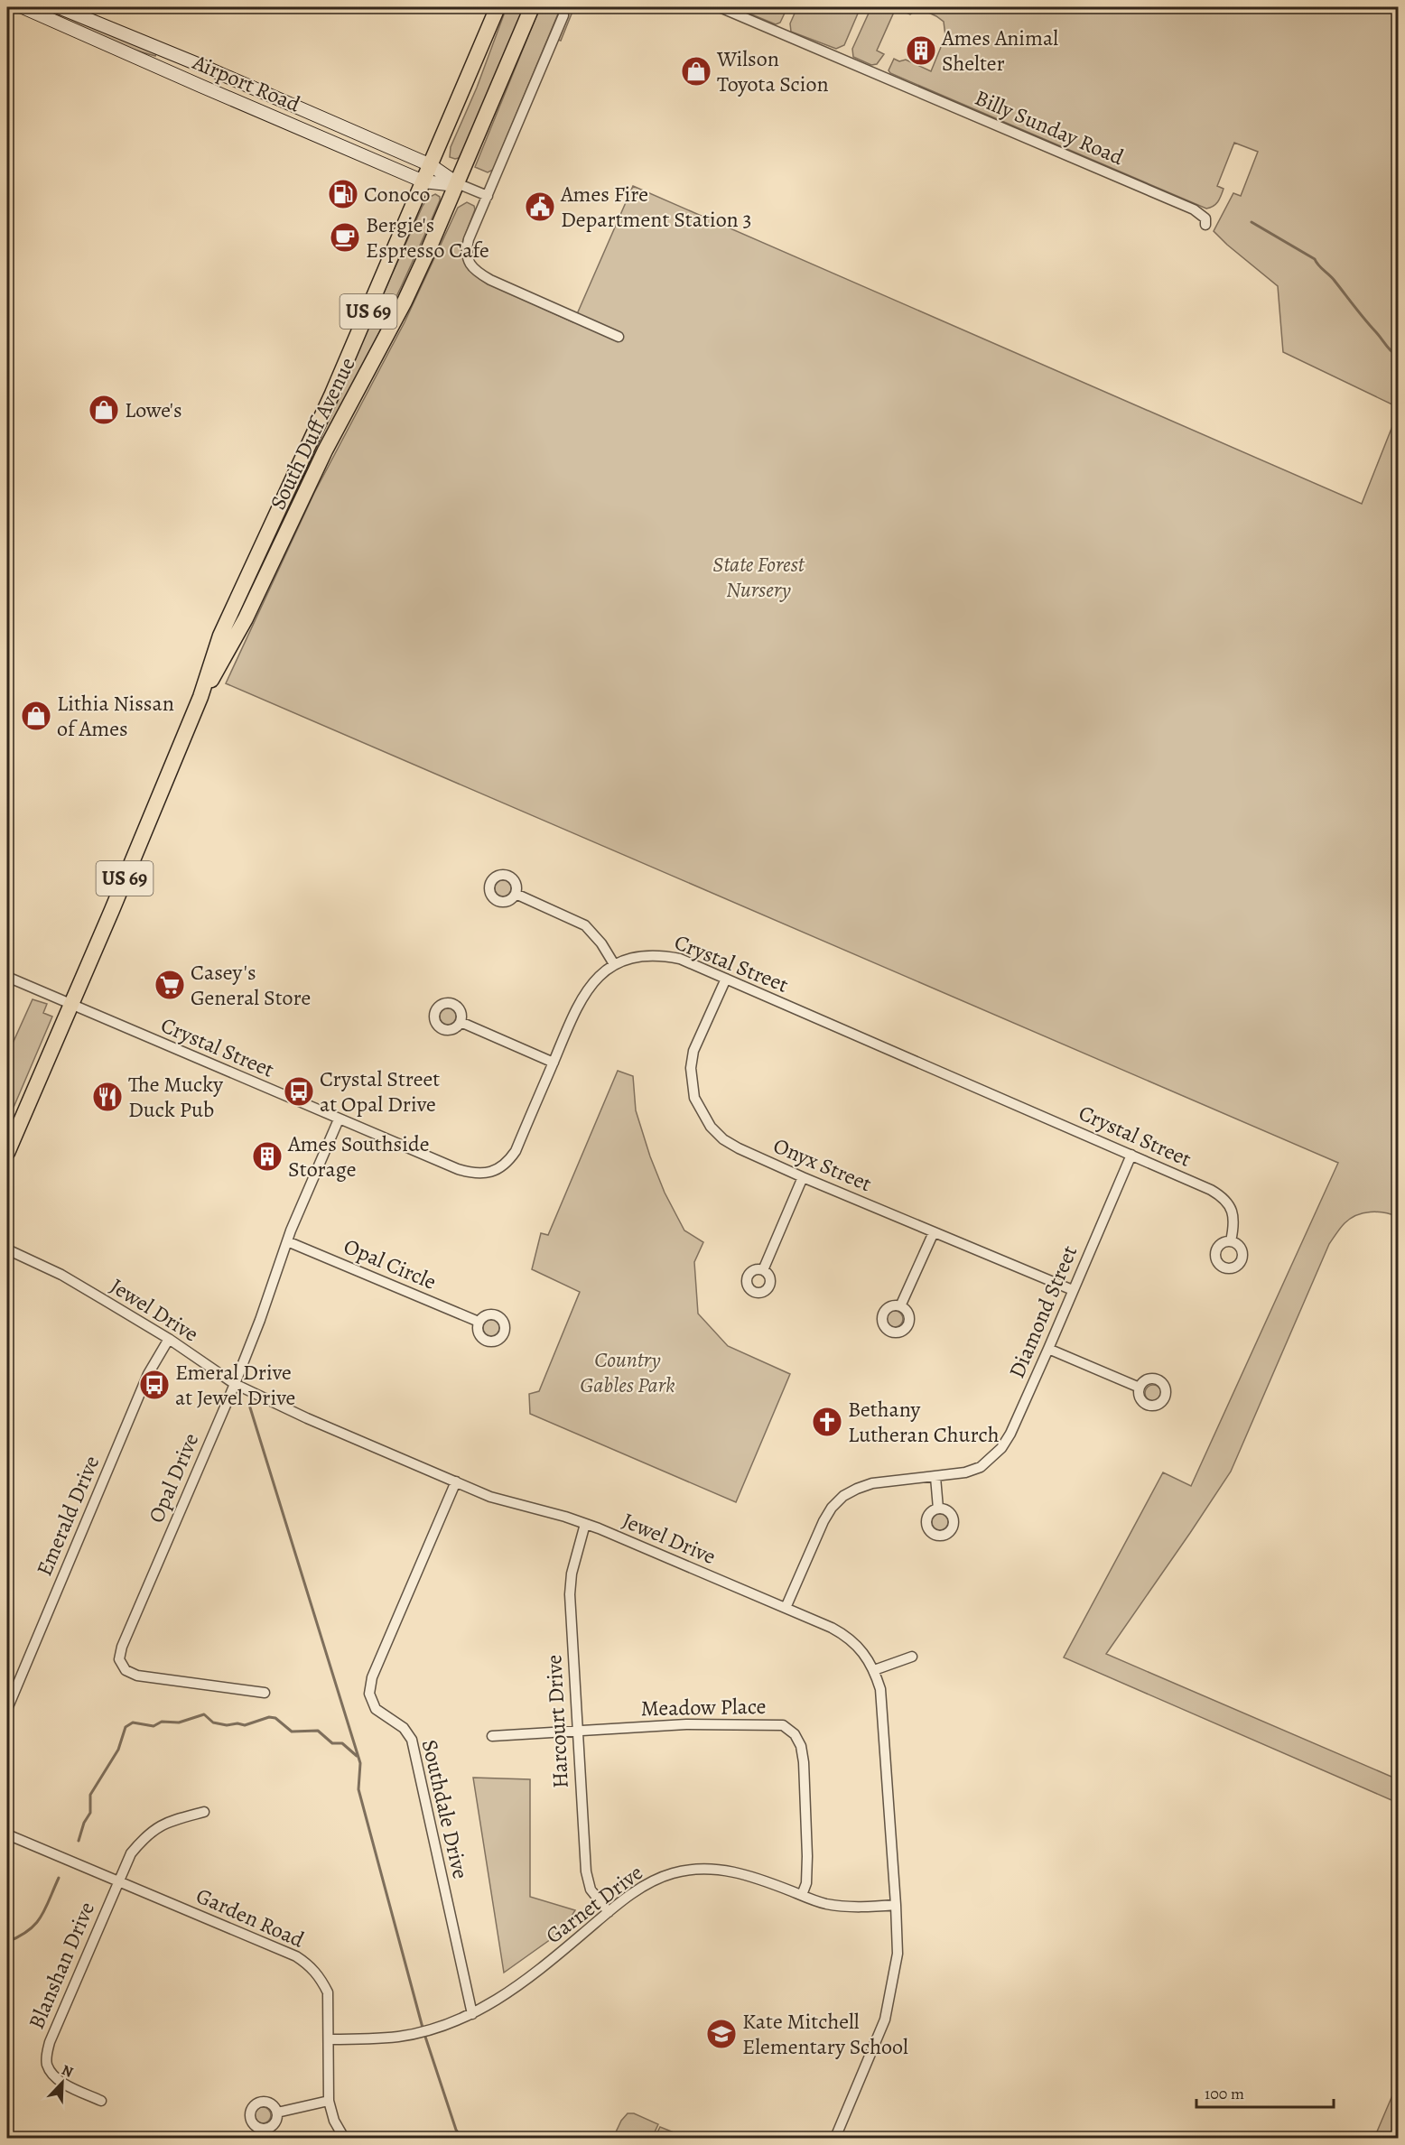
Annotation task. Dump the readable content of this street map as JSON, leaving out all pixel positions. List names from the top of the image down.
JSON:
{
  "streets": {
    "main road": ["Airport Road", "US 69", "South Duff Avenue"],
    "street": [
      "Billy Sunday Road",
      "Crystal Street",
      "Onyx Street",
      "Opal Circle",
      "Jewel Drive",
      "Diamond Street",
      "Opal Drive",
      "Emerald Drive",
      "Meadow Place",
      "Harcourt Drive",
      "Southdale Drive",
      "Garnet Drive",
      "Garden Road",
      "Blanshan Drive"
    ]
  },
  "crossings": [
    ["Airport Road", "South Duff Avenue"],
    ["South Duff Avenue", "Crystal Street"],
    ["Crystal Street", "Onyx Street"],
    ["Crystal Street", "Diamond Street"],
    ["Crystal Street", "Opal Drive"],
    ["Onyx Street", "Diamond Street"],
    ["Opal Circle", "Opal Drive"],
    ["Jewel Drive", "Diamond Street"],
    ["Jewel Drive", "Opal Drive"],
    ["Jewel Drive", "Emerald Drive"],
    ["Jewel Drive", "Harcourt Drive"],
    ["Jewel Drive", "Southdale Drive"],
    ["Jewel Drive", "Garnet Drive"],
    ["Meadow Place", "Harcourt Drive"],
    ["Meadow Place", "Garnet Drive"],
    ["Harcourt Drive", "Garnet Drive"],
    ["Southdale Drive", "Garnet Drive"],
    ["Garnet Drive", "Garden Road"],
    ["Garden Road", "Blanshan Drive"]
  ],
  "parks": ["State Forest Nursery", "Country Gables Park"],
  "places": {
    "building": ["Ames Animal Shelter", "Ames Southside Storage"],
    "shop": ["Wilson Toyota Scion", "Lowe's", "Lithia Nissan of Ames"],
    "fuel station": ["Conoco"],
    "public building": ["Ames Fire Department Station 3"],
    "cafe": ["Bergie's Espresso Cafe"],
    "supermarket": ["Casey's General Store"],
    "bus stop": ["Crystal Street at Opal Drive", "Emeral Drive at Jewel Drive"],
    "restaurant": ["The Mucky Duck Pub"],
    "church": ["Bethany Lutheran Church"],
    "school or university": ["Kate Mitchell Elementary School"]
  },
  "scale_bar": "100 m",
  "north": "top right"
}
